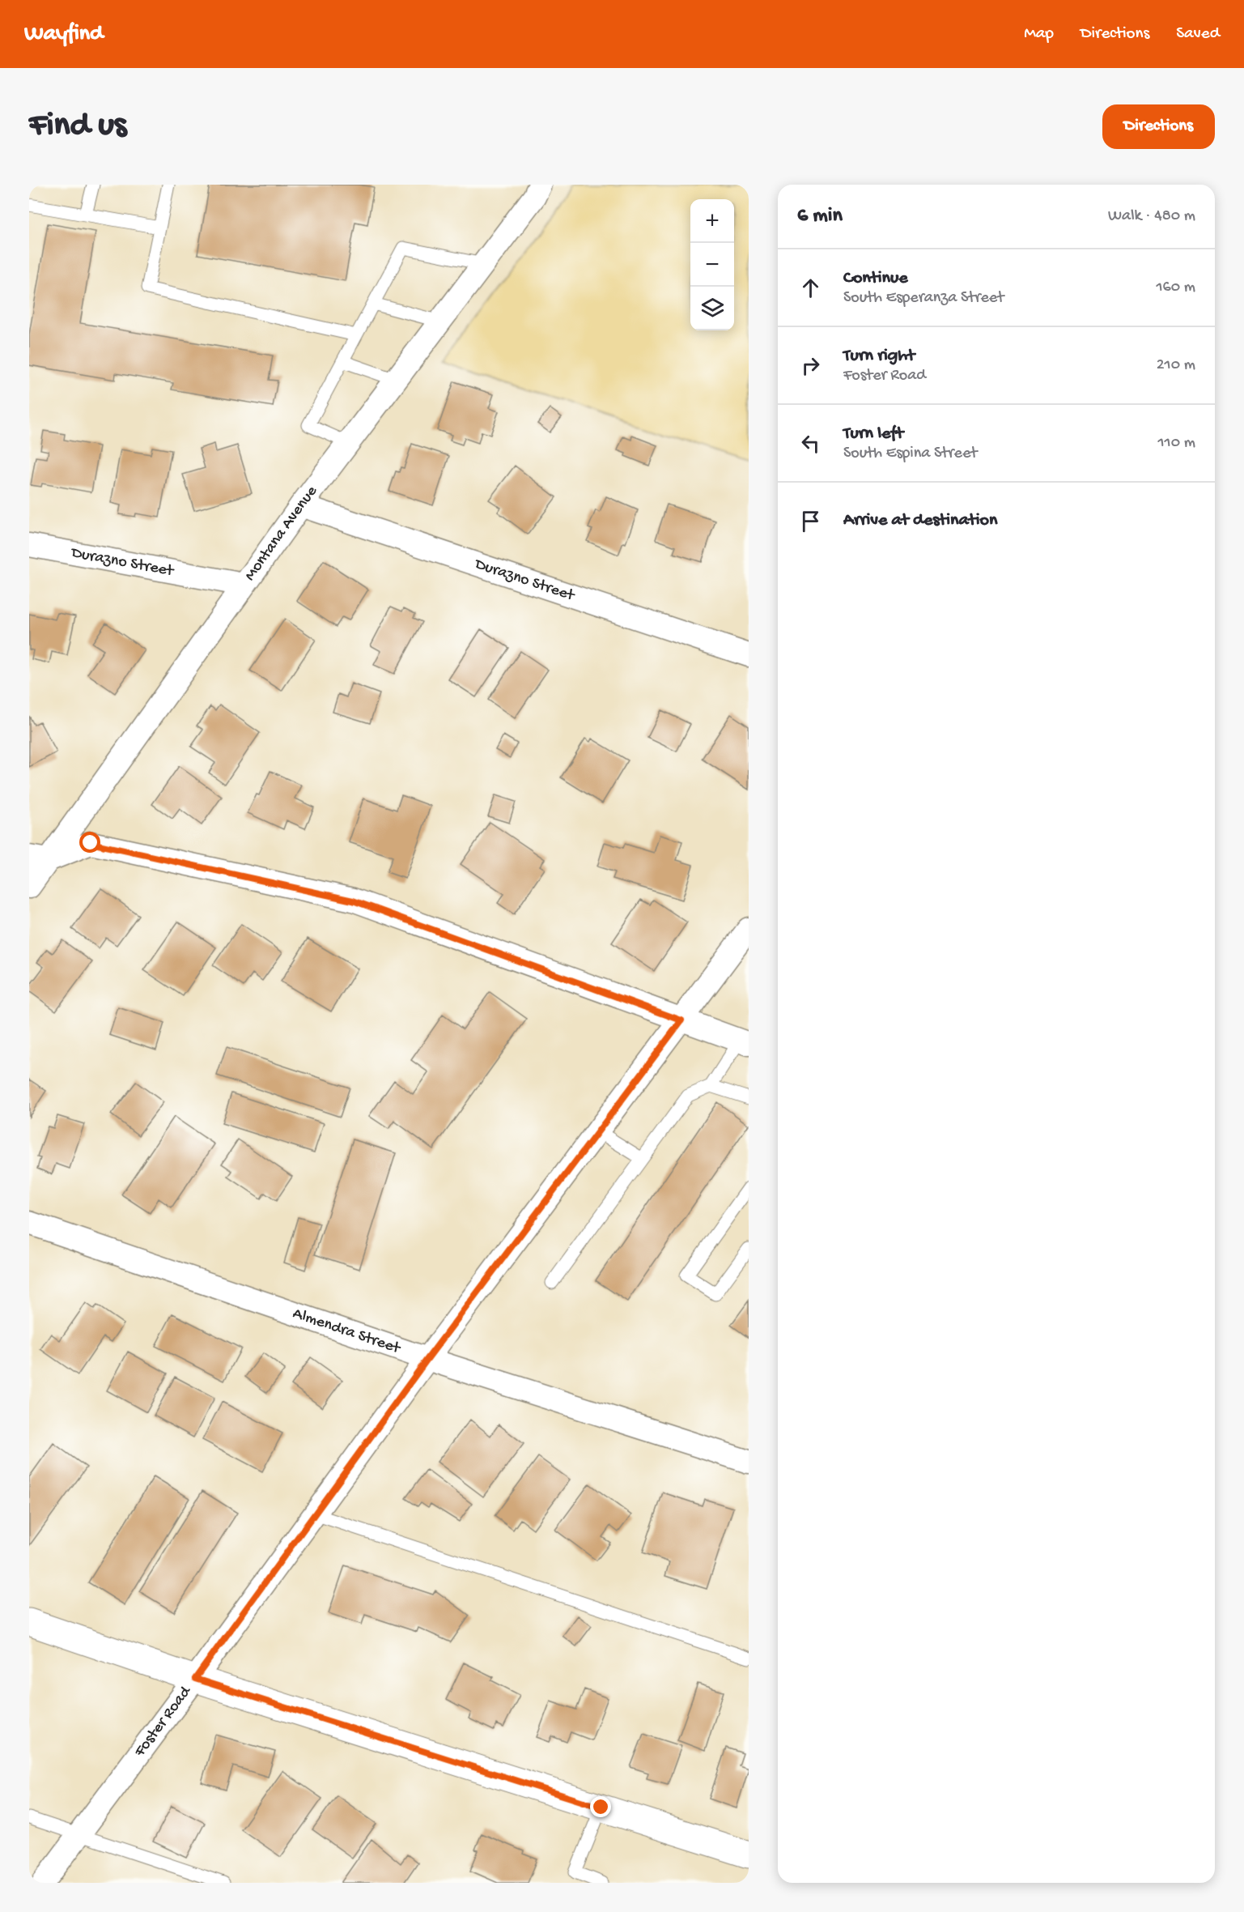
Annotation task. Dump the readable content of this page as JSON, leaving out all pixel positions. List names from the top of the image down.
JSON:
{
  "streets": {
    "street": [
      "Montana Avenue",
      "Durazno Street",
      "Almendra Street",
      "Foster Road"
    ]
  },
  "crossings": [
    ["Montana Avenue", "Durazno Street"],
    ["Almendra Street", "Foster Road"]
  ],
  "page": {
    "header": "Wayfind",
    "nav": ["Map", "Directions", "Saved"],
    "buttons": "Directions",
    "title": "Find us",
    "heading": ["6 min", "Walk · 480 m"],
    "map_buttons": ["+", "−"],
    "list": [
      ["Continue", "South Esperanza Street", "160 m"],
      ["Turn right", "Foster Road", "210 m"],
      ["Turn left", "South Espina Street", "110 m"],
      "Arrive at destination"
    ]
  }
}
